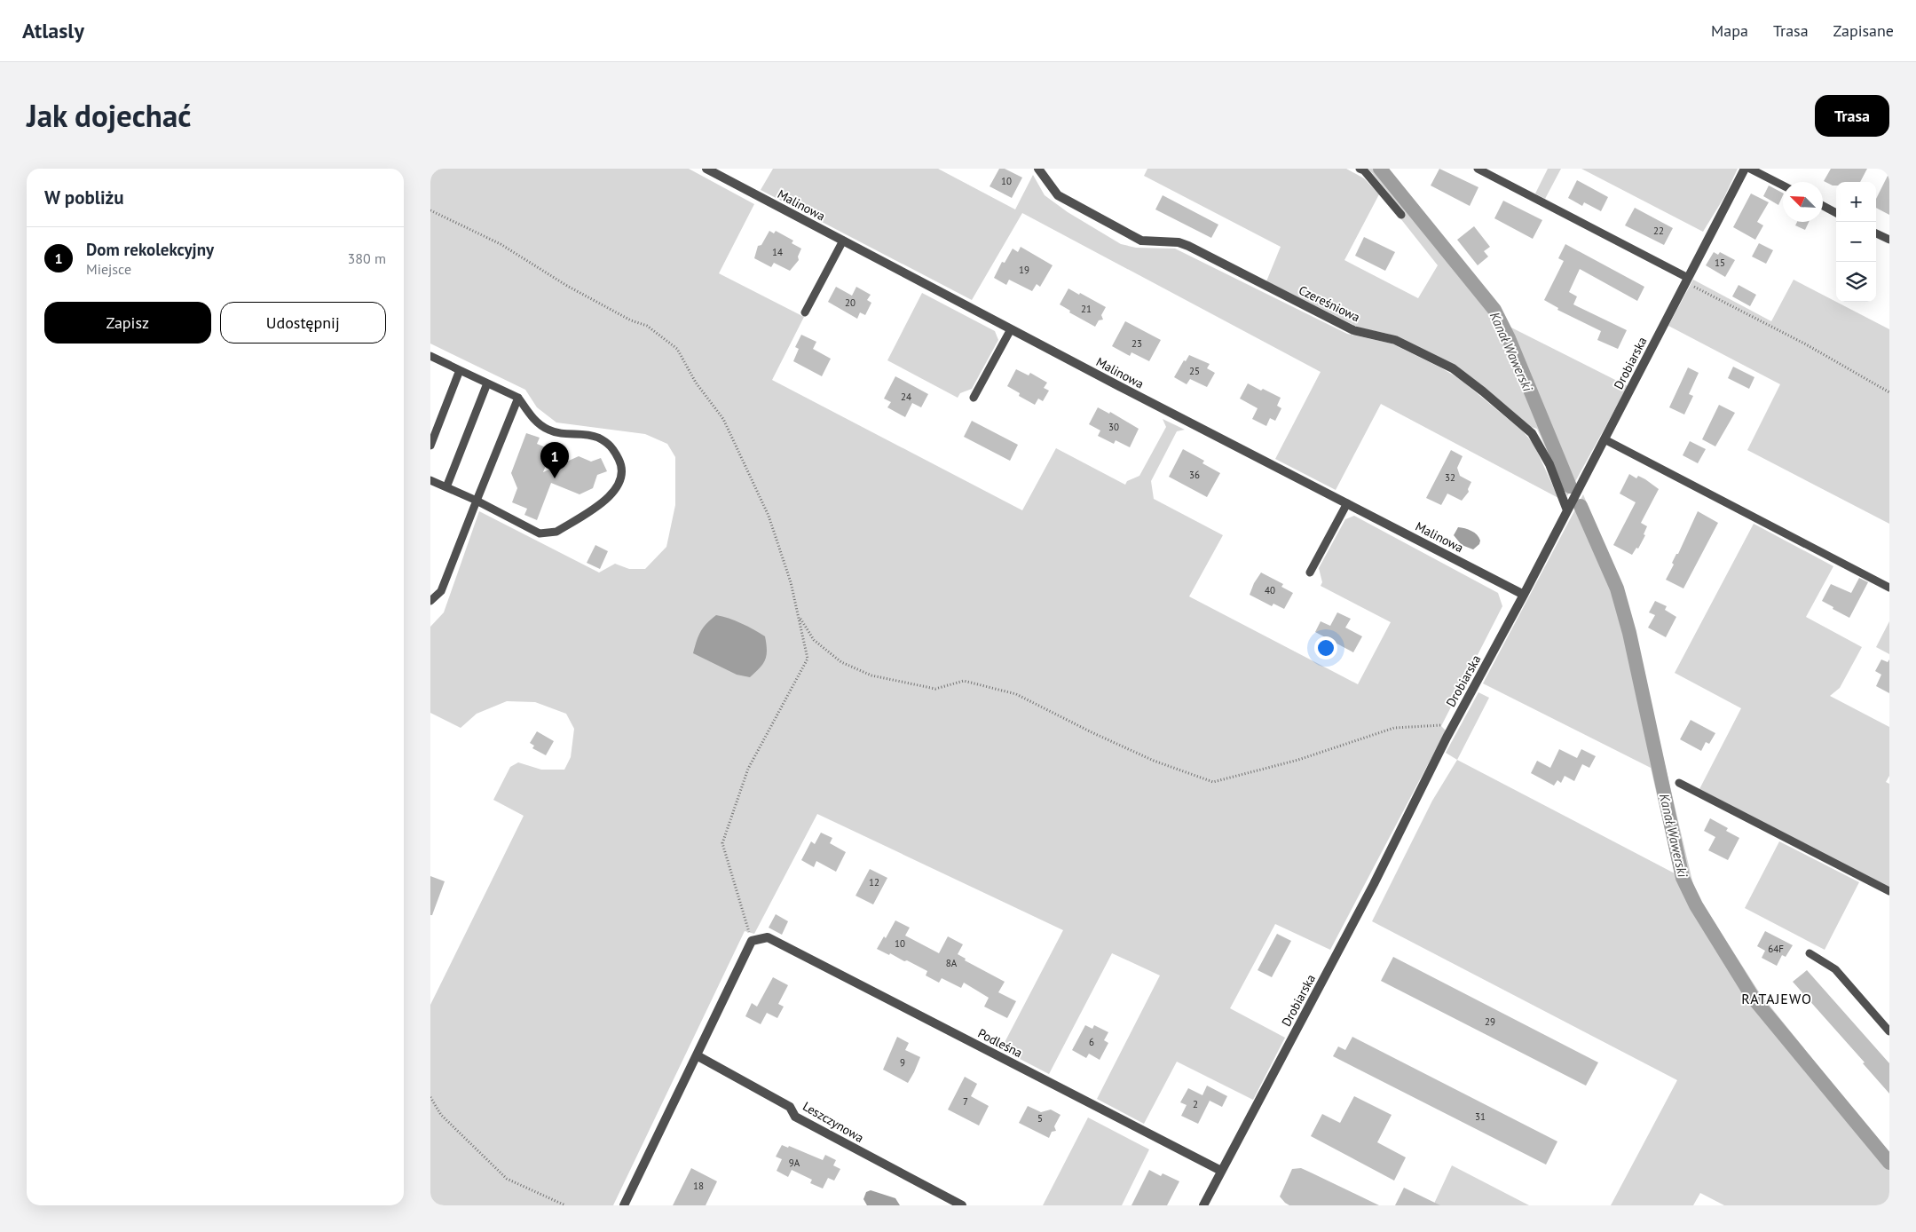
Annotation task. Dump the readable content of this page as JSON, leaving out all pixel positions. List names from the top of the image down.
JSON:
{
  "streets": {
    "street": [
      "Malinowa",
      "Czereśniowa",
      "Drobiarska",
      "Podleśna",
      "Leszczynowa"
    ]
  },
  "crossings": [
    ["Malinowa", "Drobiarska"],
    ["Czereśniowa", "Drobiarska"],
    ["Drobiarska", "Podleśna"],
    ["Podleśna", "Leszczynowa"]
  ],
  "districts": ["RATAJEWO"],
  "water": ["Kanał Wawerski"],
  "house_numbers": [
    "10",
    "22",
    "14",
    "15",
    "19",
    "20",
    "21",
    "23",
    "25",
    "24",
    "30",
    "36",
    "32",
    "40",
    "12",
    "10",
    "64F",
    "8A",
    "29",
    "6",
    "9",
    "7",
    "2",
    "31",
    "5",
    "9A",
    "18"
  ],
  "north": "top left",
  "page": {
    "header": "Atlasly",
    "nav": ["Mapa", "Trasa", "Zapisane"],
    "title": "Jak dojechać",
    "buttons": [
      "Trasa",
      ["Zapisz", "Udostępnij"]
    ],
    "heading": "W pobliżu",
    "map_buttons": ["+", "−"],
    "list": [
      {
        "mark": "1",
        "name": "Dom rekolekcyjny",
        "note": "Miejsce",
        "value": "380 m"
      }
    ],
    "pins": "1"
  }
}
